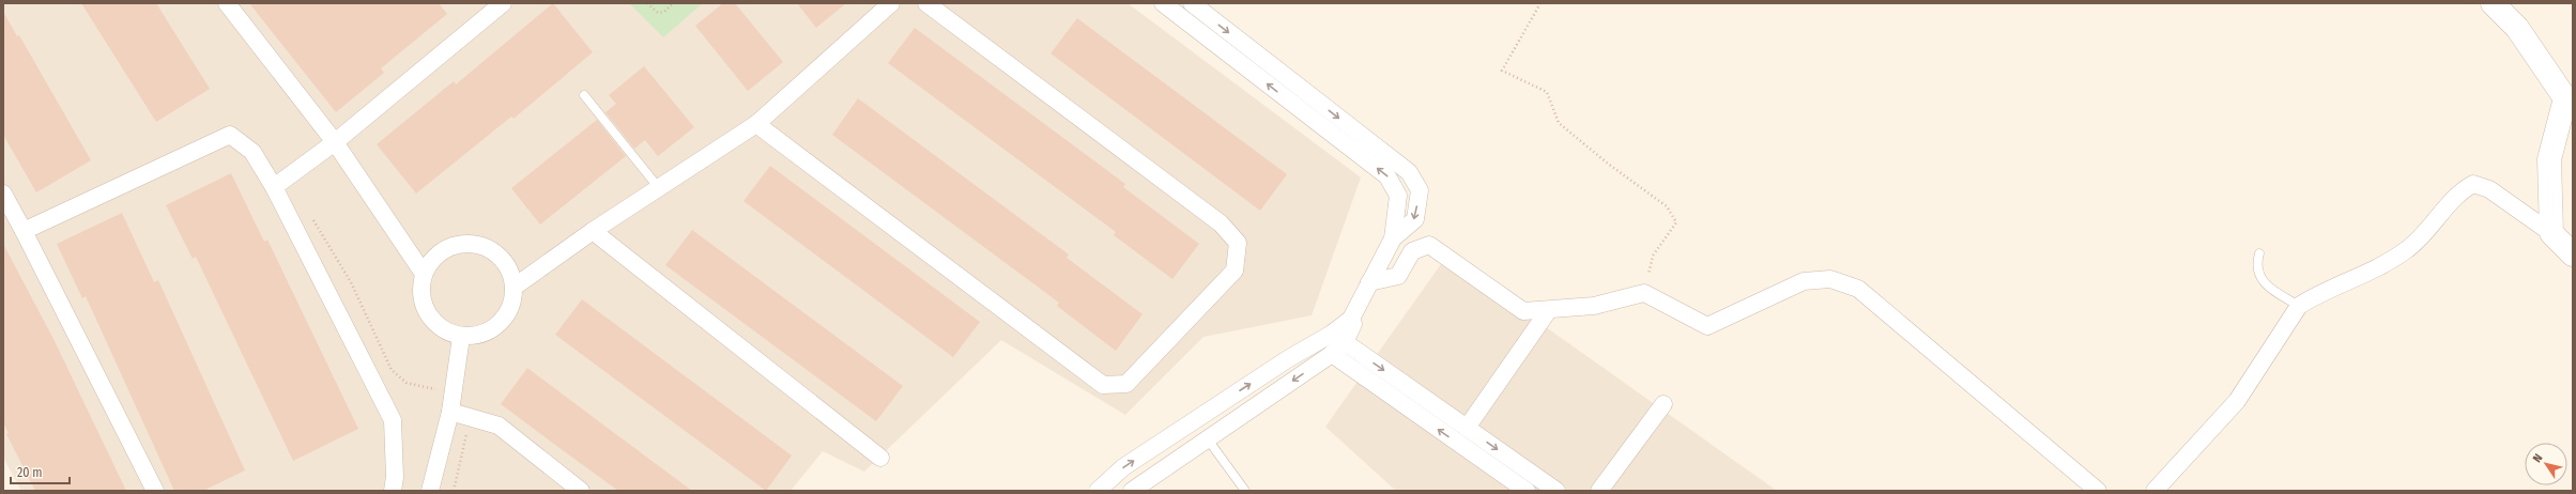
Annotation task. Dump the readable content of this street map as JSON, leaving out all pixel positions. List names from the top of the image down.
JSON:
{
  "scale_bar": "20 m",
  "north": "top left"
}
